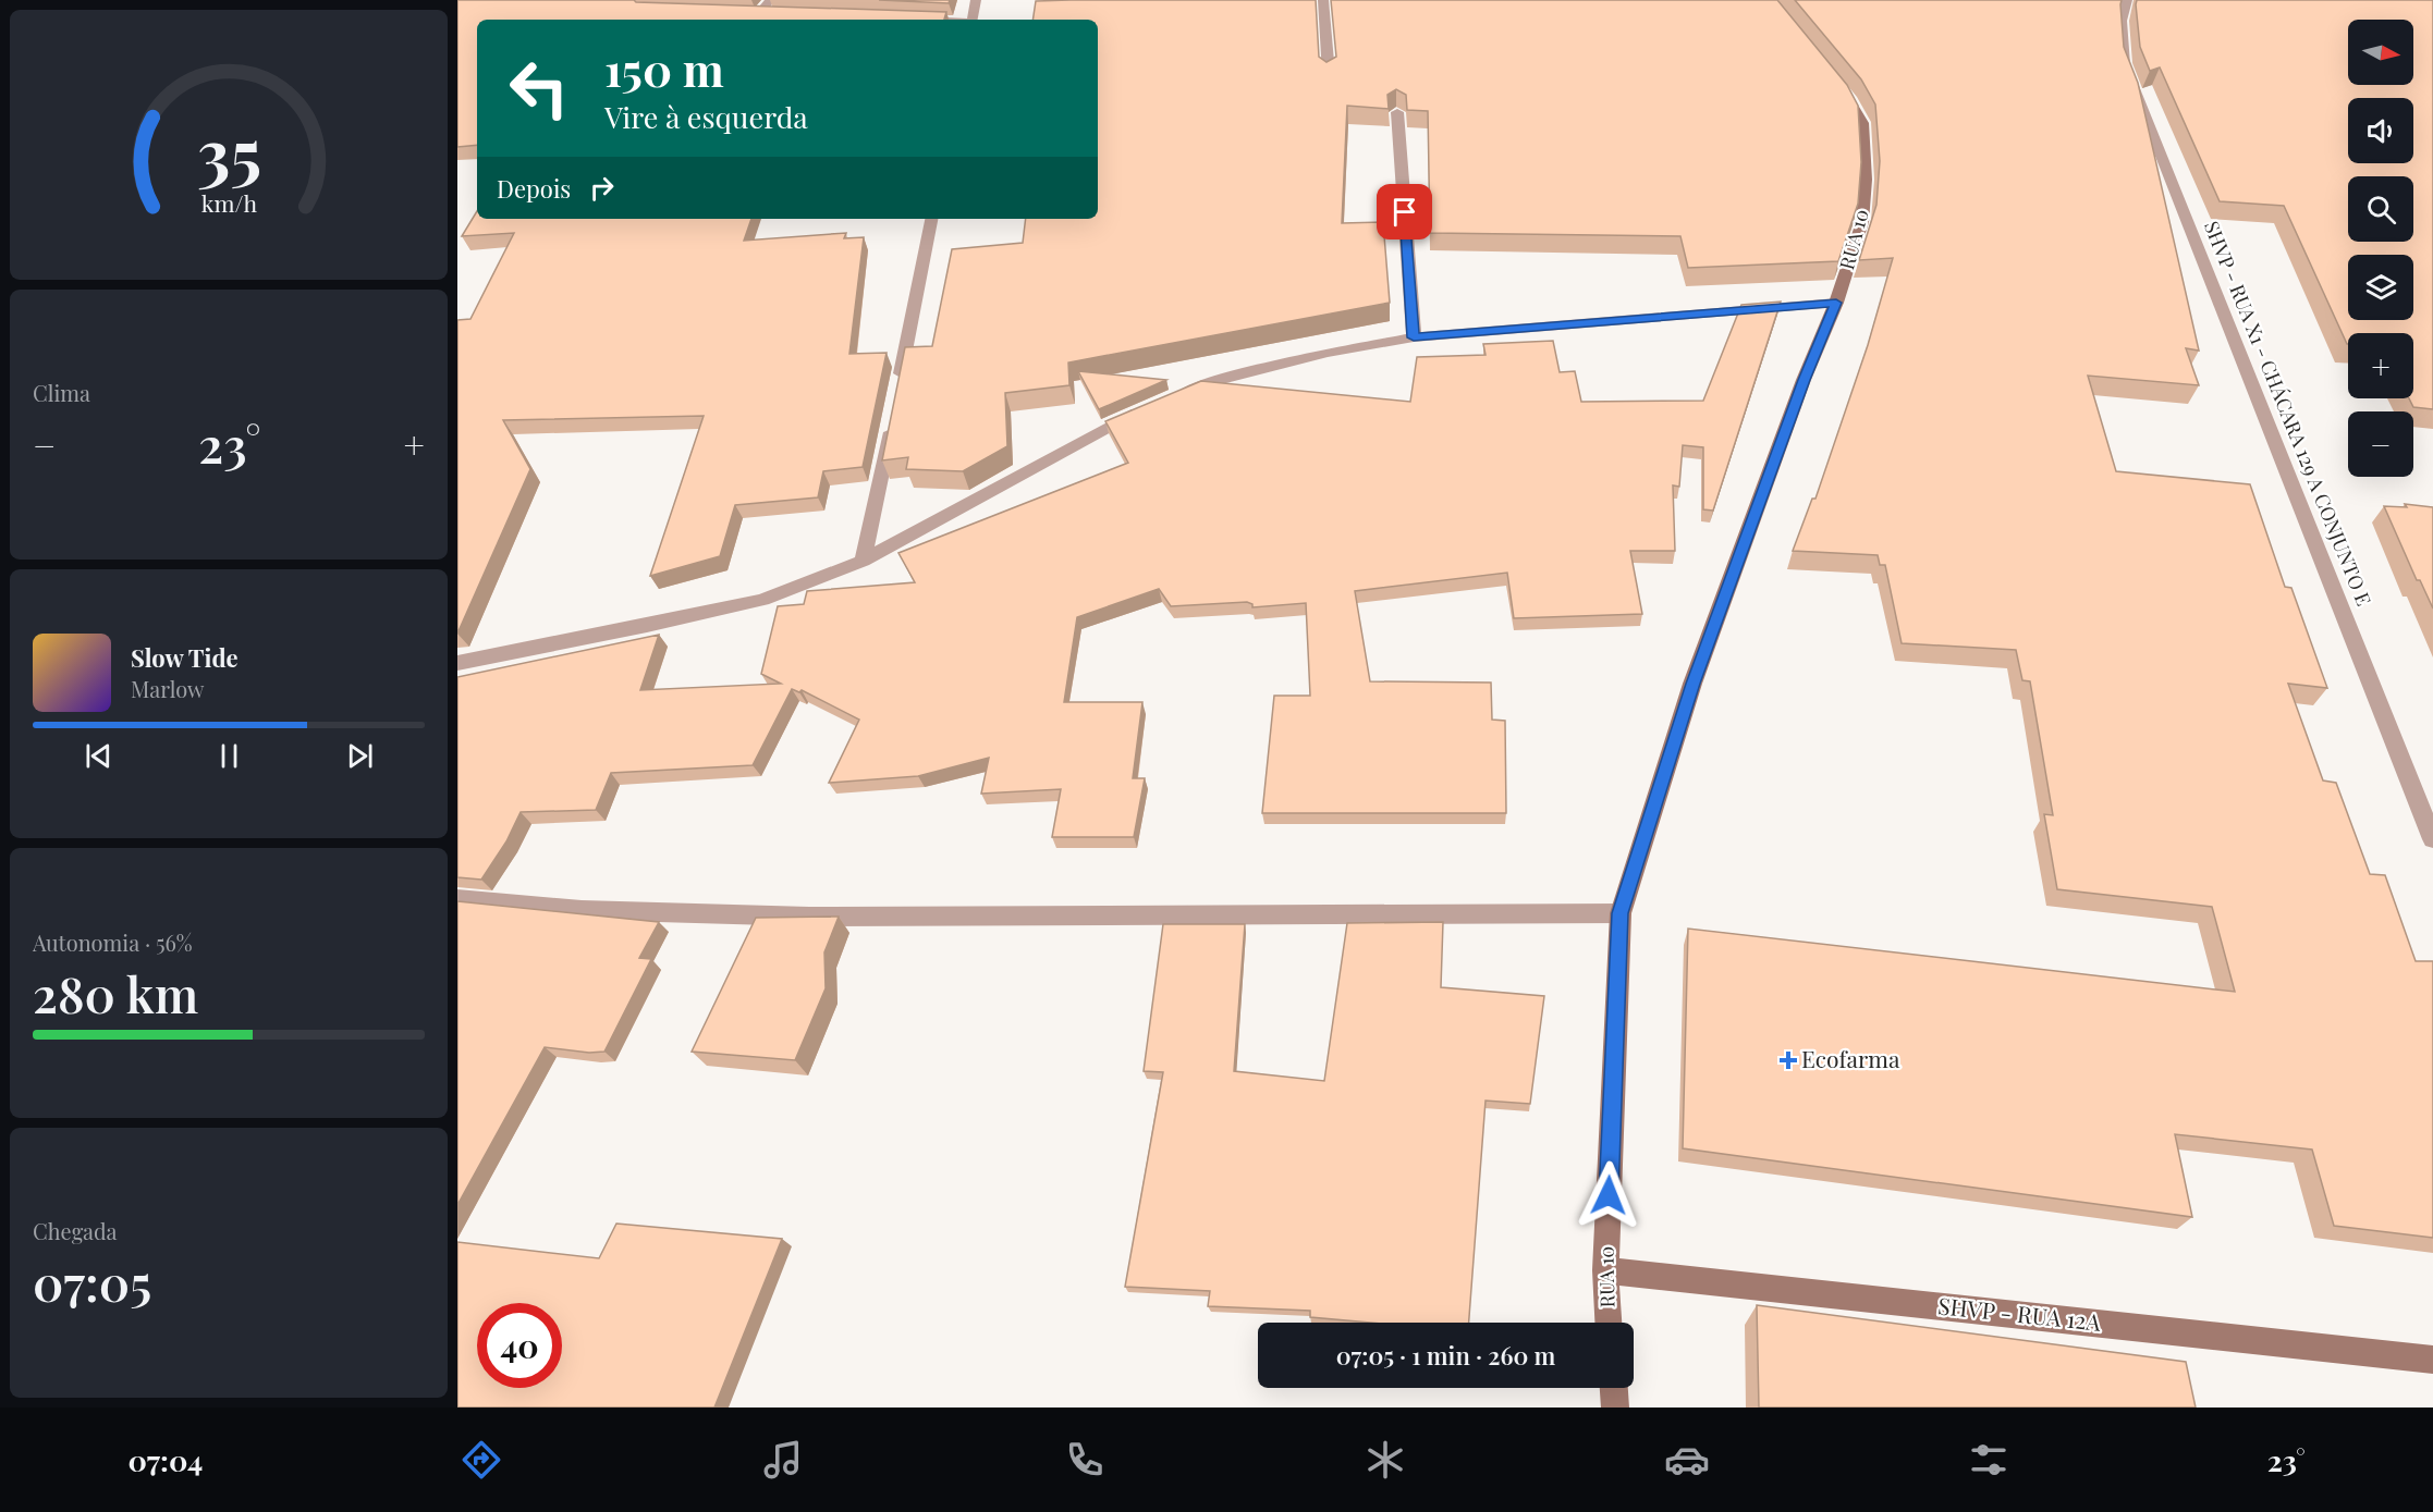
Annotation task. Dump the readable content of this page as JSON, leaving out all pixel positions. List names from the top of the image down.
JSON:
{
  "streets": {
    "street": ["RUA 10", "SHVP - RUA X1 - CHÁCARA 129 A CONJUNTO E", "SHVP - RUA 12A"]
  },
  "crossings": [
    ["RUA 10", "SHVP - RUA 12A"]
  ],
  "places": {
    "health": ["Ecofarma"]
  },
  "north": "right",
  "page": {
    "map_buttons": ["+", "−"],
    "turn": ["150 m", "Vire à esquerda"],
    "then": "Depois",
    "tile": [
      "Clima",
      ["Autonomia · 56%", "280 km"],
      ["Chegada", "07:05"]
    ],
    "heat": ["−", "23°", "+"],
    "song": ["Slow Tide", "Marlow"],
    "limit": "40",
    "trip": "07:05 · 1 min · 260 m",
    "tabs": ["07:04", "23°"],
    "gauge": ["35", "km/h"]
  }
}
